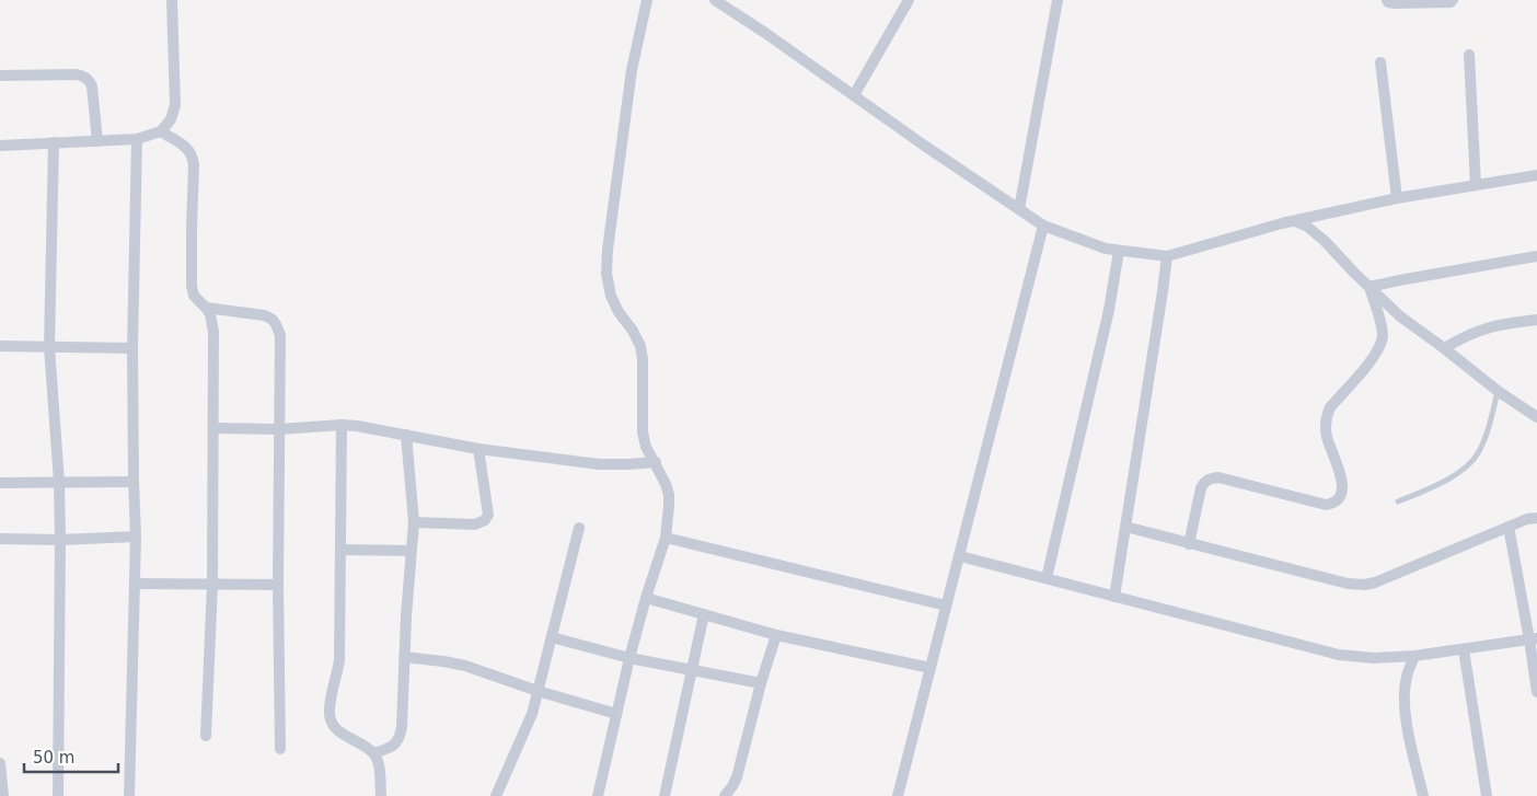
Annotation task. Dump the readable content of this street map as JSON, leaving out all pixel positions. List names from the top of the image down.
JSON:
{
  "scale_bar": "50 m"
}
